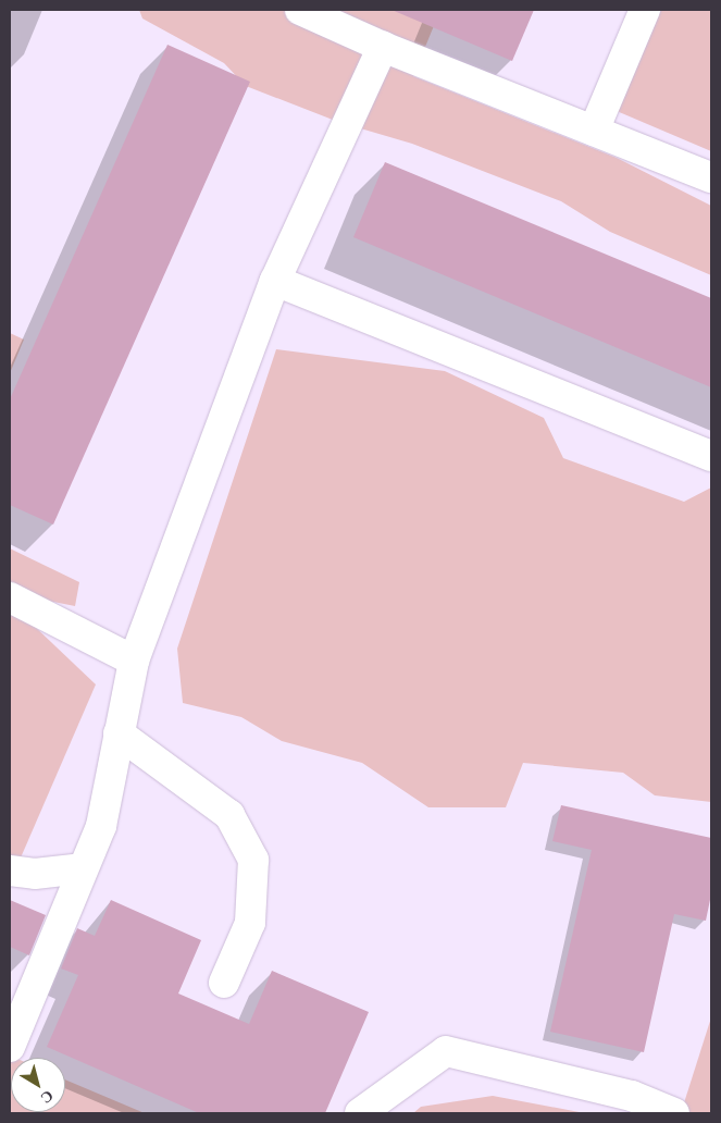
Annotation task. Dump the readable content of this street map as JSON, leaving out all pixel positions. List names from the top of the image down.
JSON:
{
  "north": "bottom right"
}
